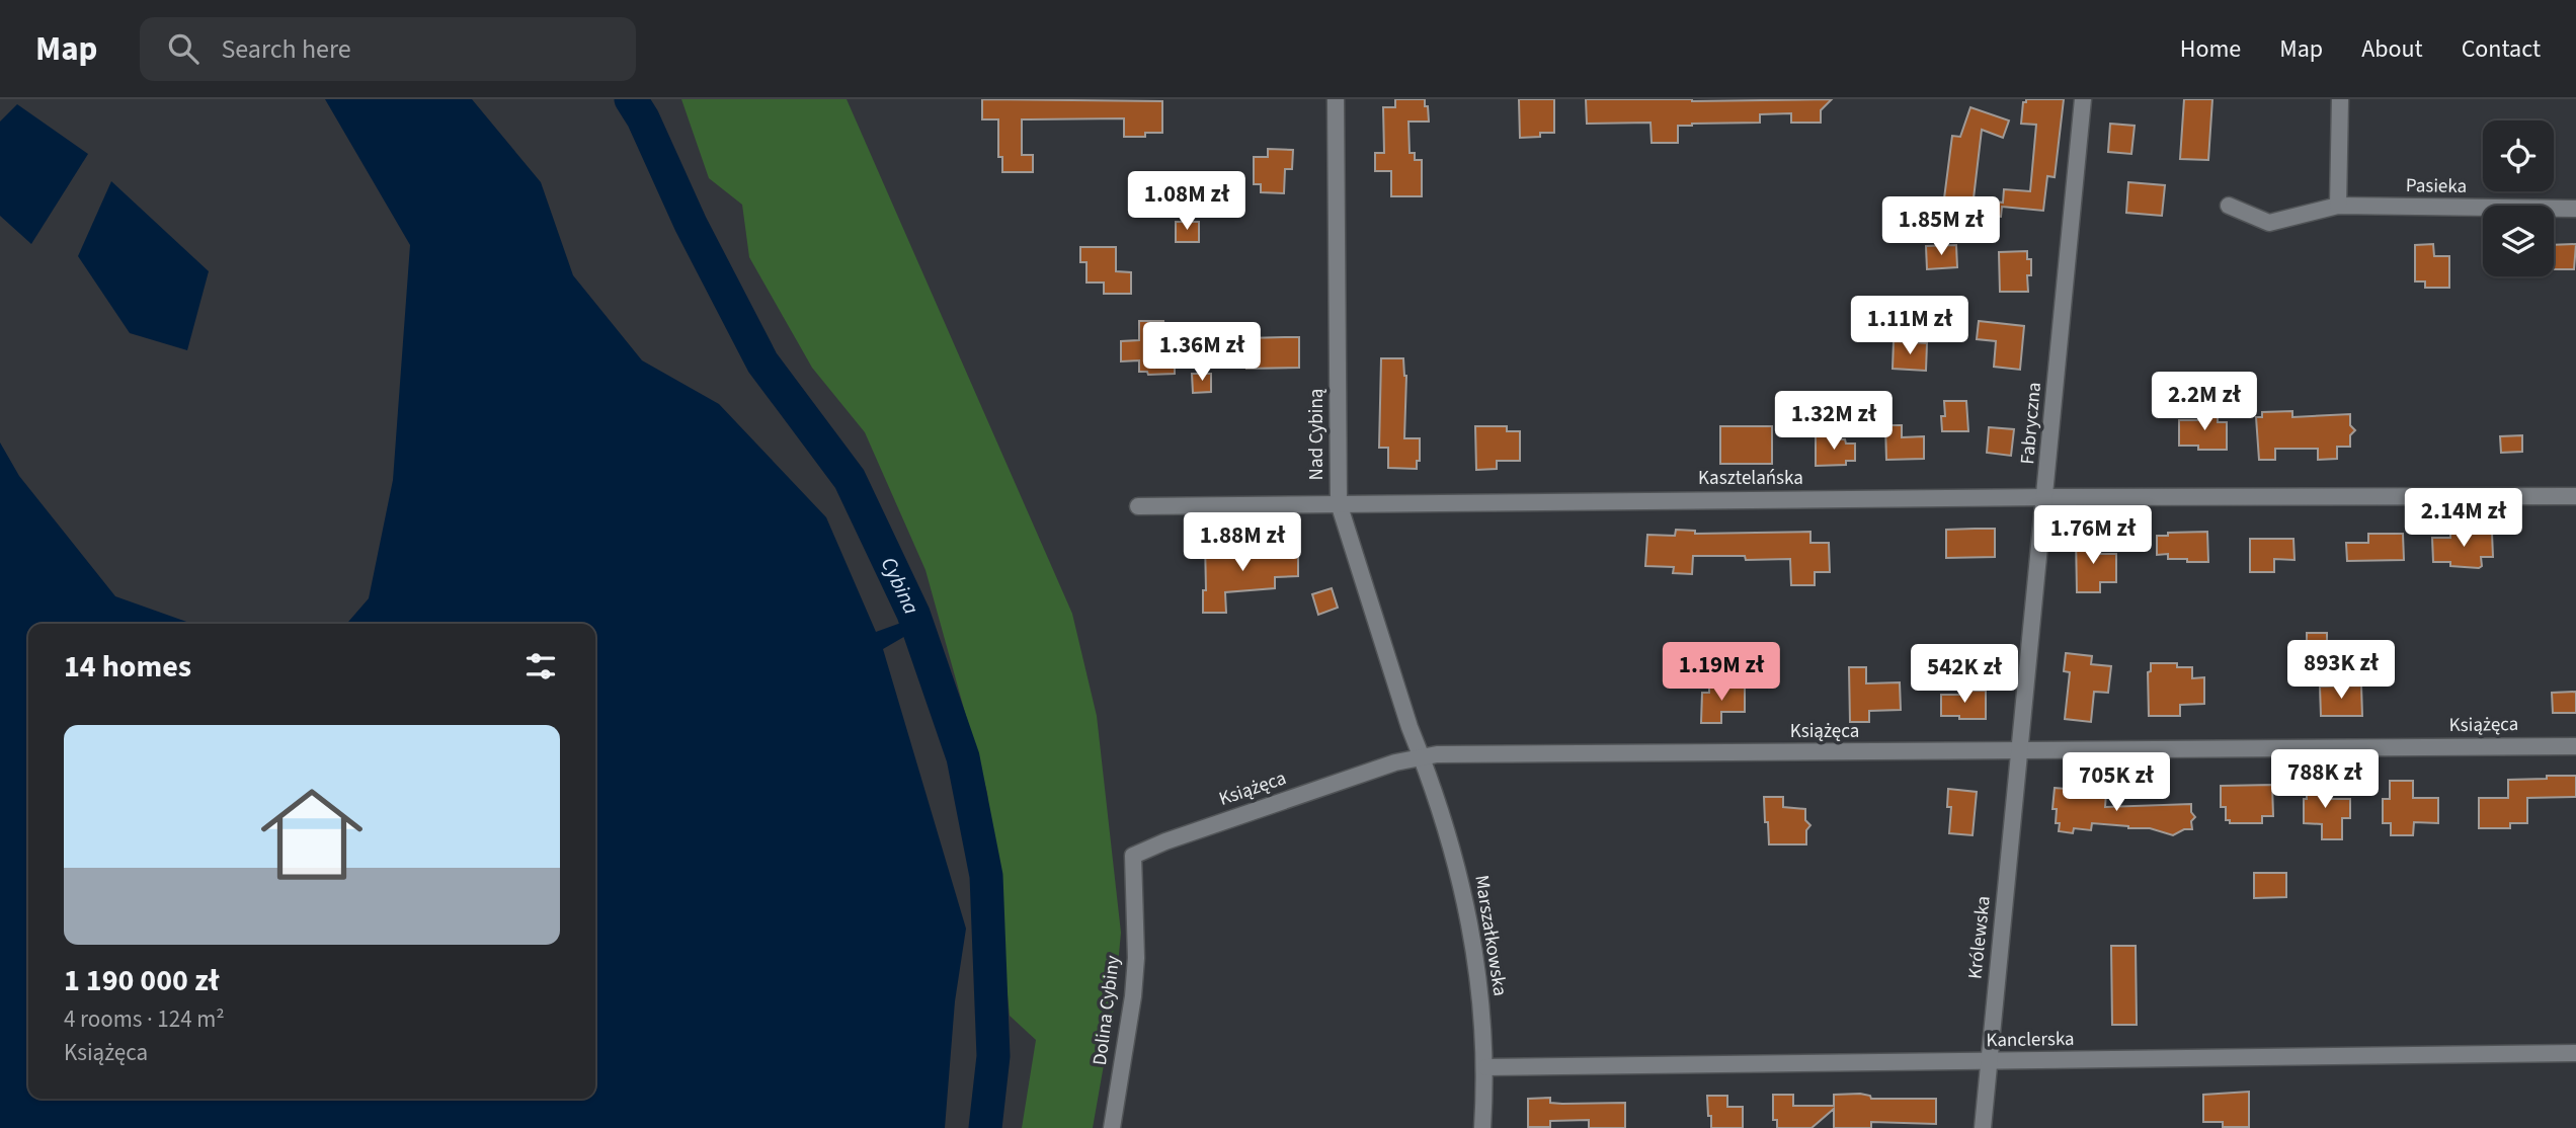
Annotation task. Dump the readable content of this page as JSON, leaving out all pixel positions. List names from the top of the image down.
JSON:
{
  "streets": {
    "street": [
      "Pasieka",
      "Fabryczna",
      "Nad Cybiną",
      "Kasztelańska",
      "Książęca",
      "Marszałkowska",
      "Królewska",
      "Dolina Cybiny",
      "Kanclerska"
    ]
  },
  "crossings": [
    ["Fabryczna", "Kasztelańska"],
    ["Fabryczna", "Książęca"],
    ["Fabryczna", "Królewska"],
    ["Nad Cybiną", "Kasztelańska"],
    ["Nad Cybiną", "Książęca"],
    ["Nad Cybiną", "Marszałkowska"],
    ["Książęca", "Marszałkowska"],
    ["Książęca", "Królewska"],
    ["Książęca", "Dolina Cybiny"],
    ["Marszałkowska", "Kanclerska"],
    ["Królewska", "Kanclerska"]
  ],
  "water": ["Cybina"],
  "page": {
    "header": "Map",
    "search": "Search here",
    "nav": [
      "Home",
      "Map",
      "About",
      "Contact"
    ],
    "price": [
      "1.08M zł",
      "1.85M zł",
      "1.11M zł",
      "1.36M zł",
      "2.2M zł",
      "1.32M zł",
      "2.14M zł",
      "1.76M zł",
      "1.88M zł",
      "893K zł",
      "1.19M zł",
      "542K zł",
      "788K zł",
      "705K zł"
    ],
    "heading": "14 homes",
    "list": [
      {
        "name": "1 190 000 zł",
        "note": "4 rooms · 124 m² · Książęca"
      }
    ]
  }
}
